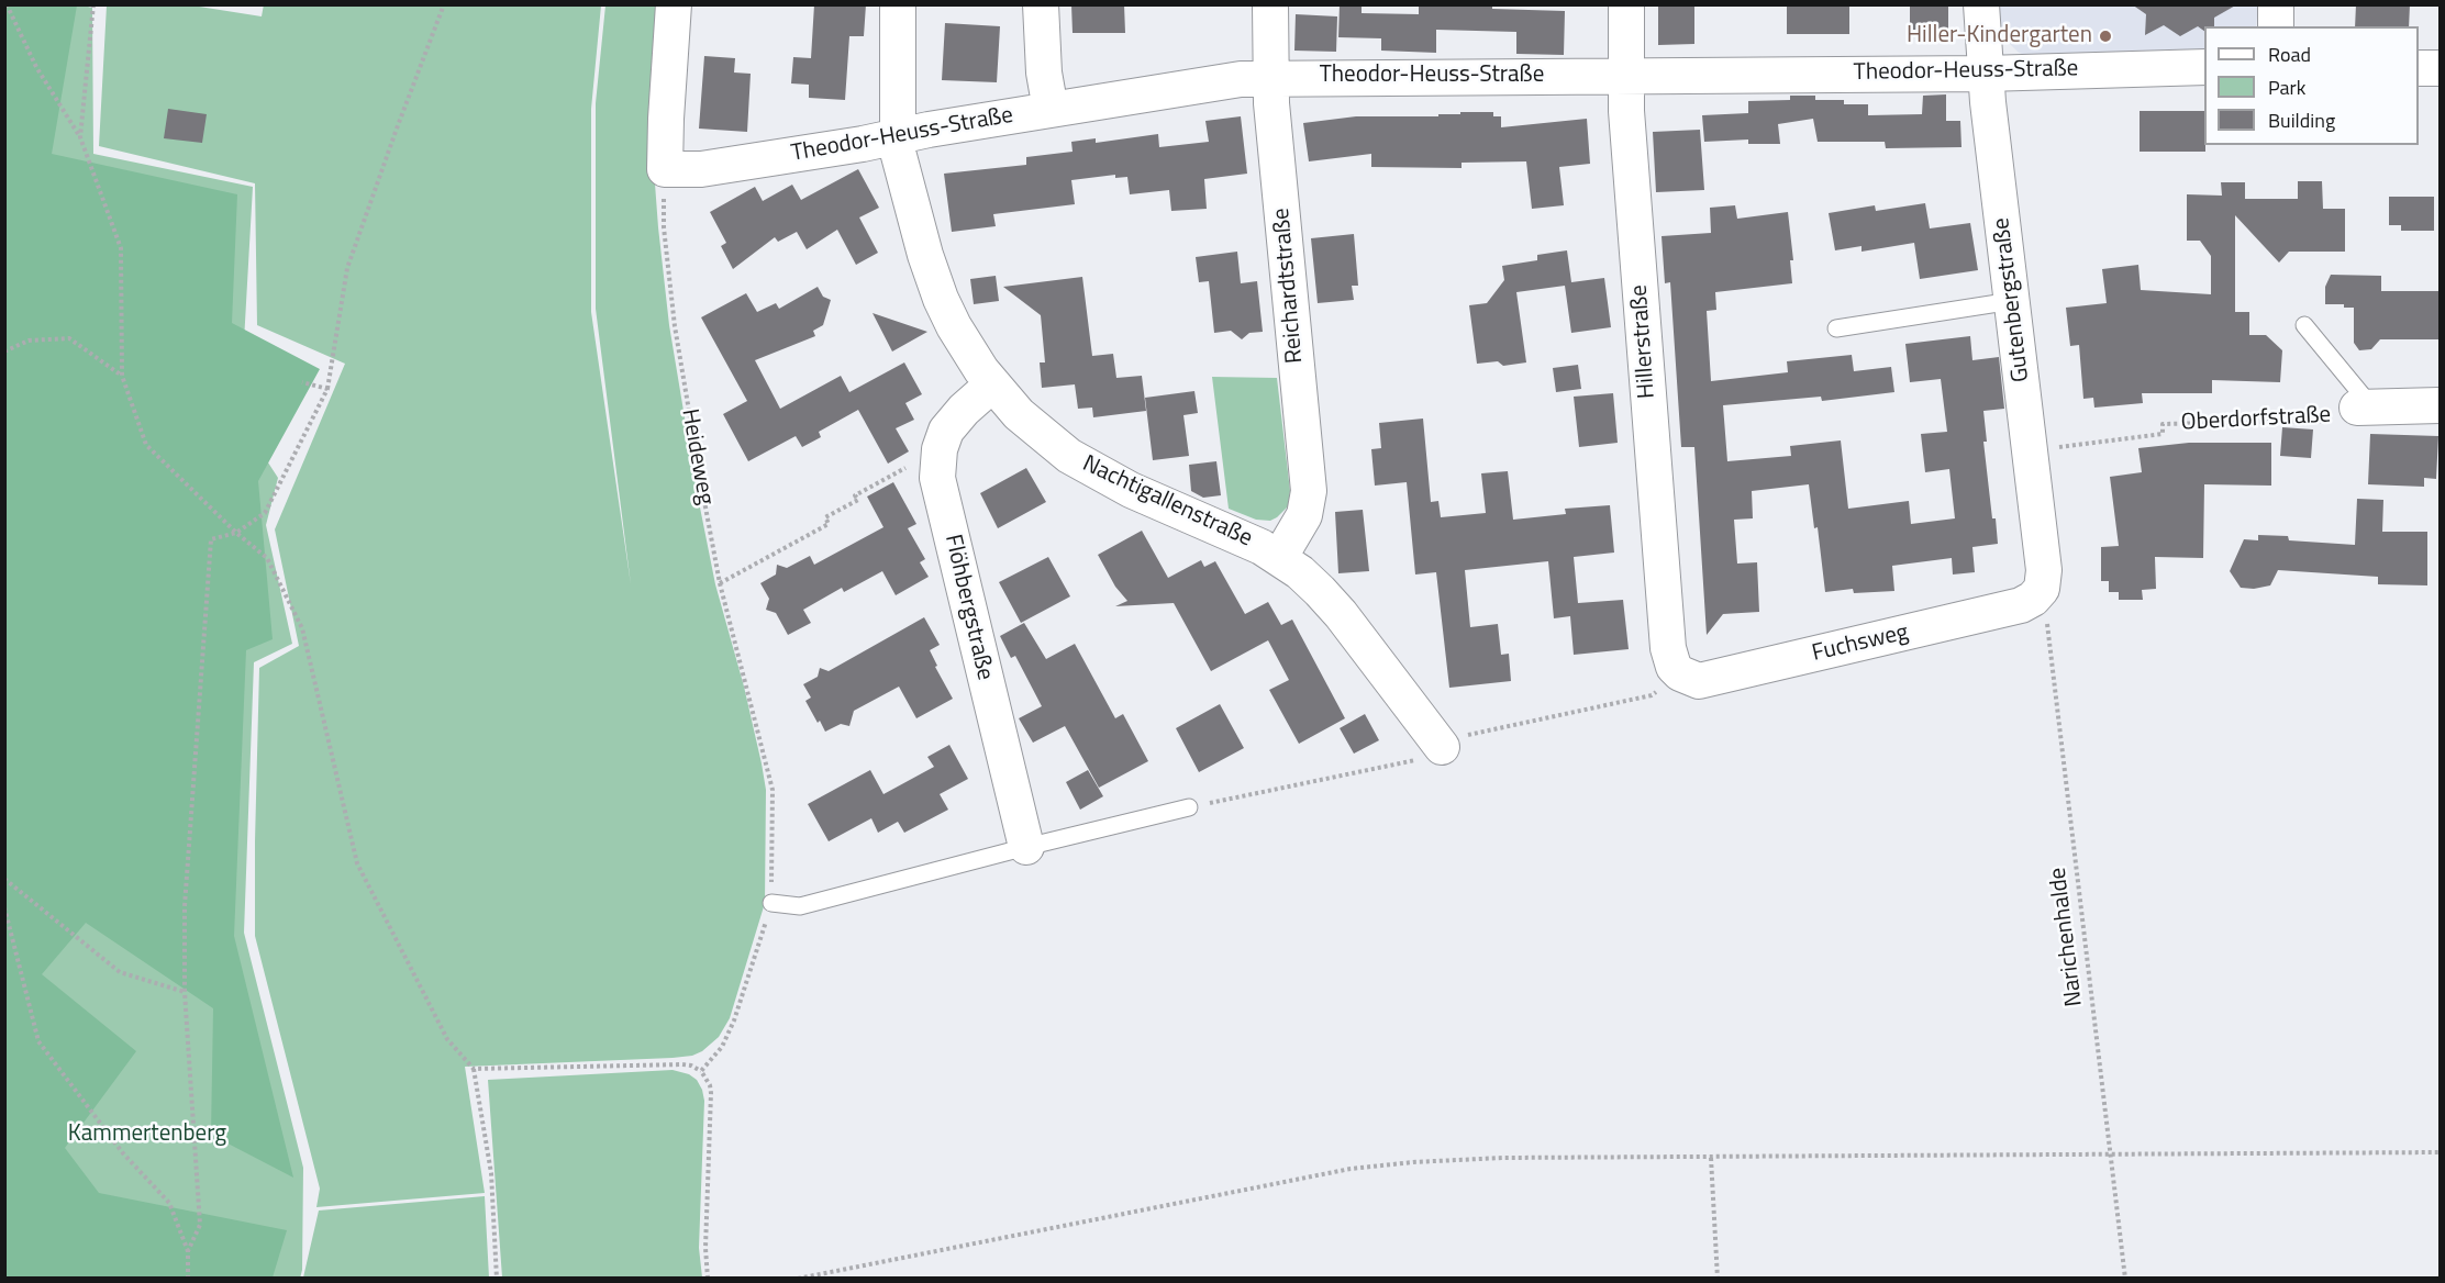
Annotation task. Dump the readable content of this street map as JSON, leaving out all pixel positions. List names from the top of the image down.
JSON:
{
  "streets": {
    "street": [
      "Theodor-Heuss-Straße",
      "Reichardtstraße",
      "Gutenbergstraße",
      "Hillerstraße",
      "Nachtigallenstraße",
      "Flöhbergstraße",
      "Fuchsweg"
    ],
    "lane": ["Oberdorfstraße"],
    "path": ["Heideweg", "Narichenhalde"]
  },
  "crossings": [
    ["Theodor-Heuss-Straße", "Reichardtstraße"],
    ["Theodor-Heuss-Straße", "Gutenbergstraße"],
    ["Theodor-Heuss-Straße", "Hillerstraße"],
    ["Theodor-Heuss-Straße", "Heideweg"],
    ["Theodor-Heuss-Straße", "Nachtigallenstraße"],
    ["Reichardtstraße", "Nachtigallenstraße"],
    ["Gutenbergstraße", "Oberdorfstraße"],
    ["Gutenbergstraße", "Fuchsweg"],
    ["Gutenbergstraße", "Narichenhalde"],
    ["Hillerstraße", "Fuchsweg"],
    ["Nachtigallenstraße", "Flöhbergstraße"],
    ["Fuchsweg", "Narichenhalde"]
  ],
  "parks": ["Kammertenberg"],
  "places": ["Hiller-Kindergarten"],
  "legend": ["Road", "Park", "Building"]
}
